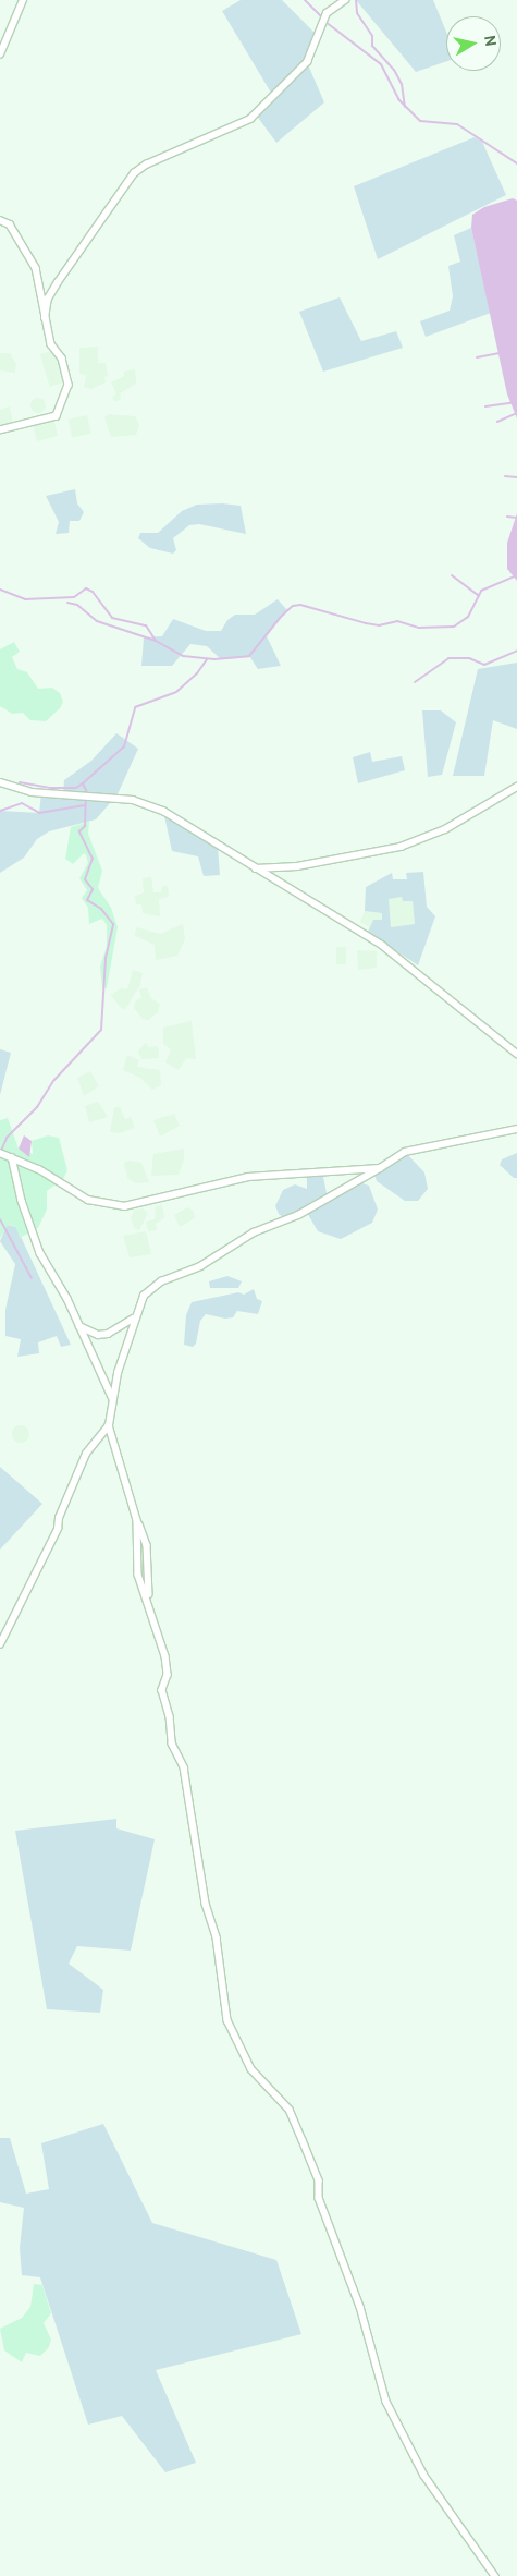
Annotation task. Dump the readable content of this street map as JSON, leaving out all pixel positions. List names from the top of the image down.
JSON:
{
  "north": "right"
}
